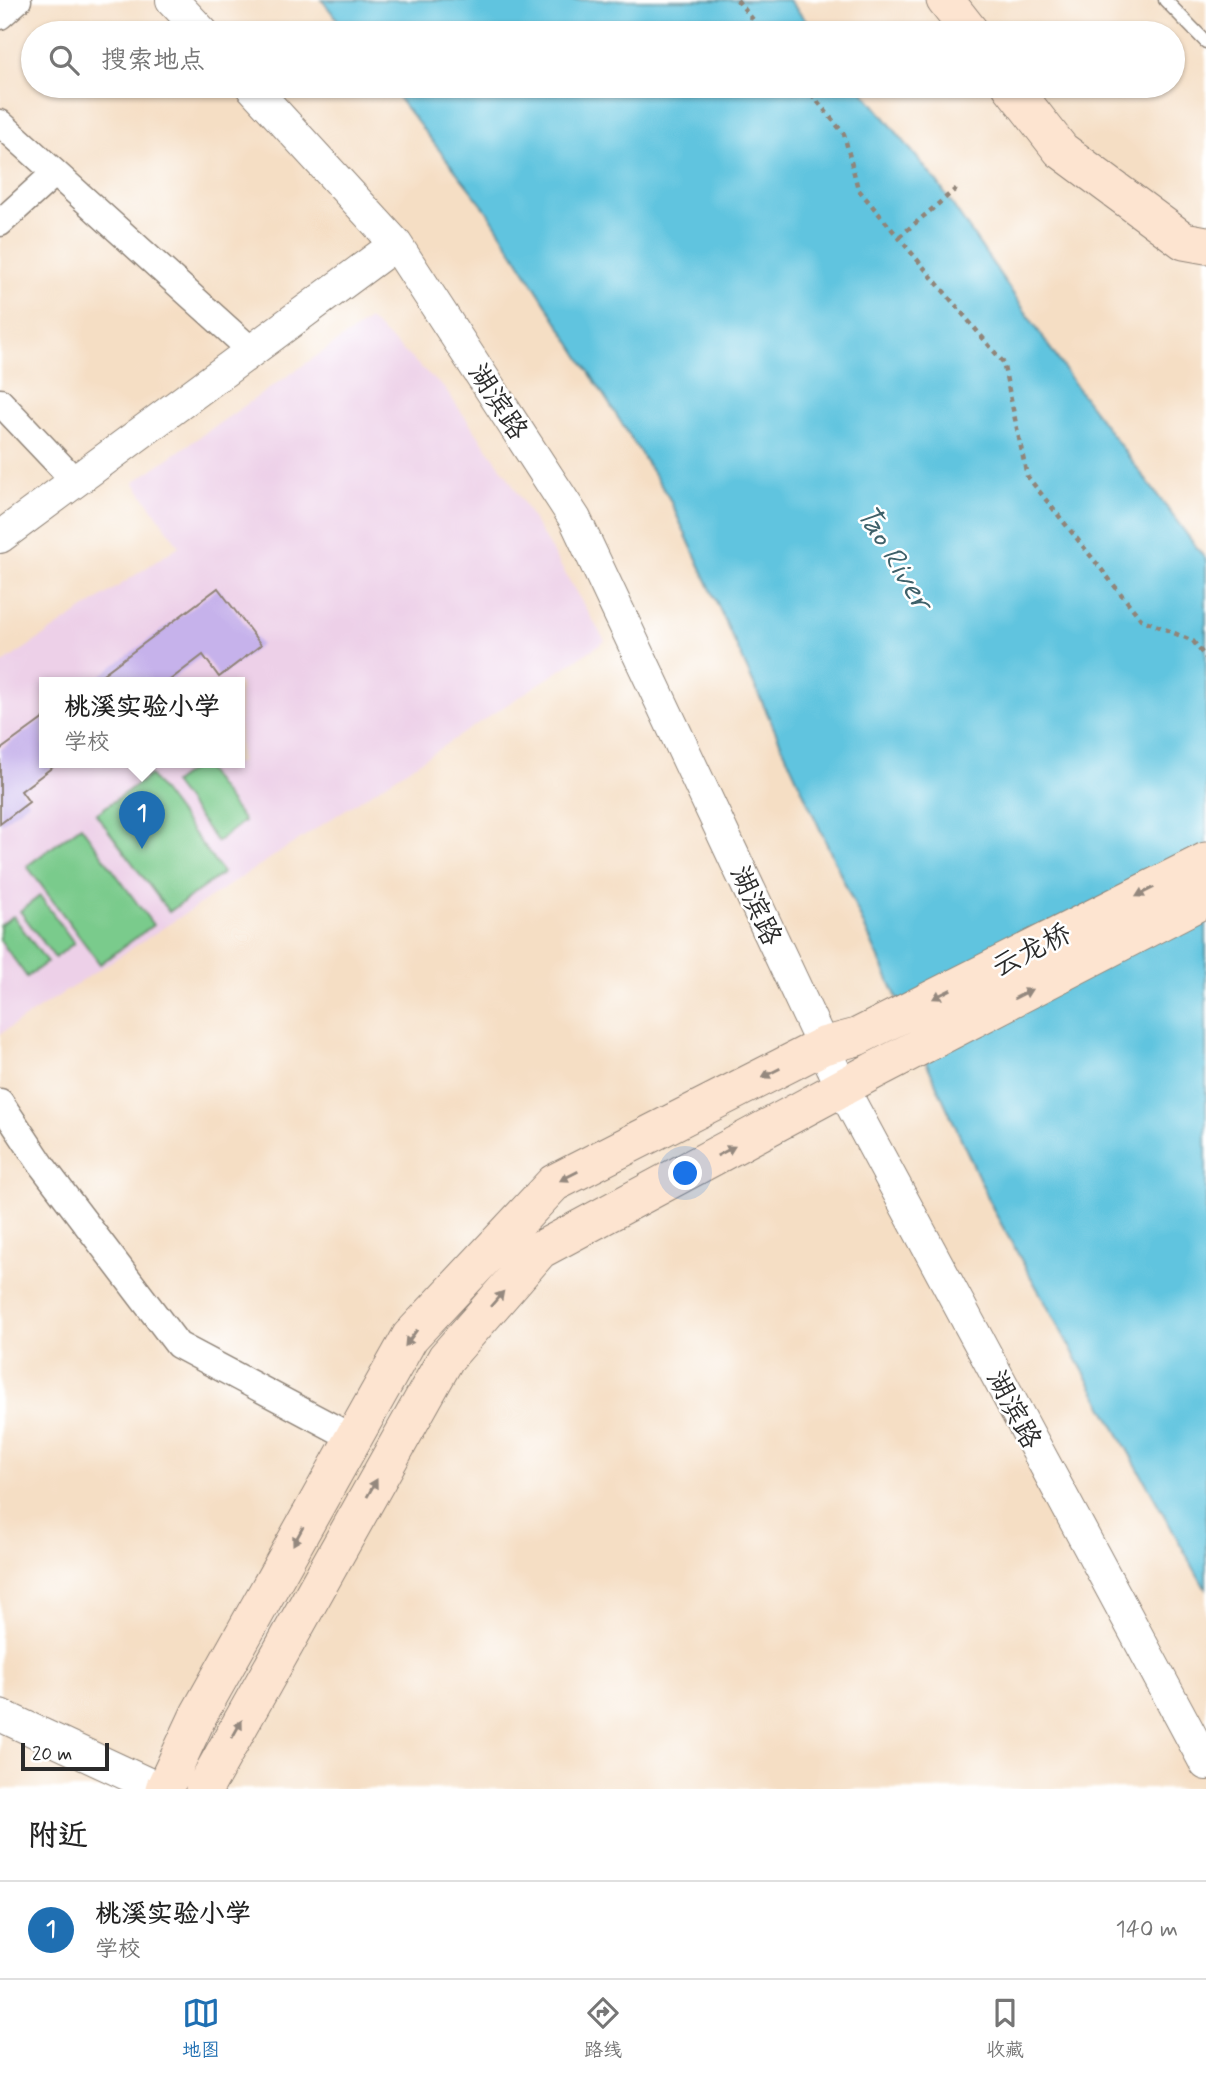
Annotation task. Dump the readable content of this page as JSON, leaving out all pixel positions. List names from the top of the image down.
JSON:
{
  "streets": {
    "main road": ["云龙桥"],
    "street": ["湖滨路"]
  },
  "crossings": [
    ["湖滨路", "云龙桥"]
  ],
  "water": ["Tao River"],
  "scale_bar": "20 m",
  "page": {
    "search": "搜索地点",
    "popup": ["桃溪实验小学", "学校"],
    "pins": "1",
    "scale": "20 m",
    "heading": "附近",
    "list": [
      {
        "mark": "1",
        "name": "桃溪实验小学",
        "note": "学校",
        "value": "140 m"
      }
    ],
    "nav": ["地图", "路线", "收藏"]
  }
}
